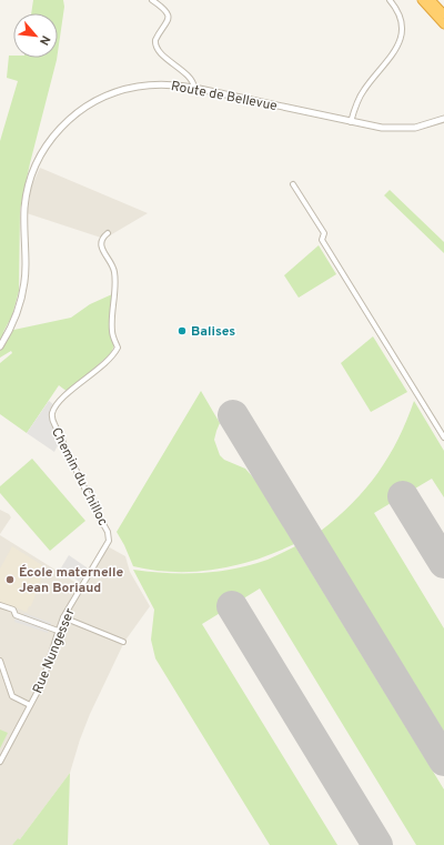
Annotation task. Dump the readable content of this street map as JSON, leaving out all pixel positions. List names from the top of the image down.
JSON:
{
  "streets": {
    "street": ["Route de Bellevue", "Chemin du Chilloc", "Rue Nungesser"]
  },
  "crossings": [
    ["Chemin du Chilloc", "Rue Nungesser"]
  ],
  "places": ["Balises", "École maternelle Jean Boriaud"],
  "north": "bottom right"
}
